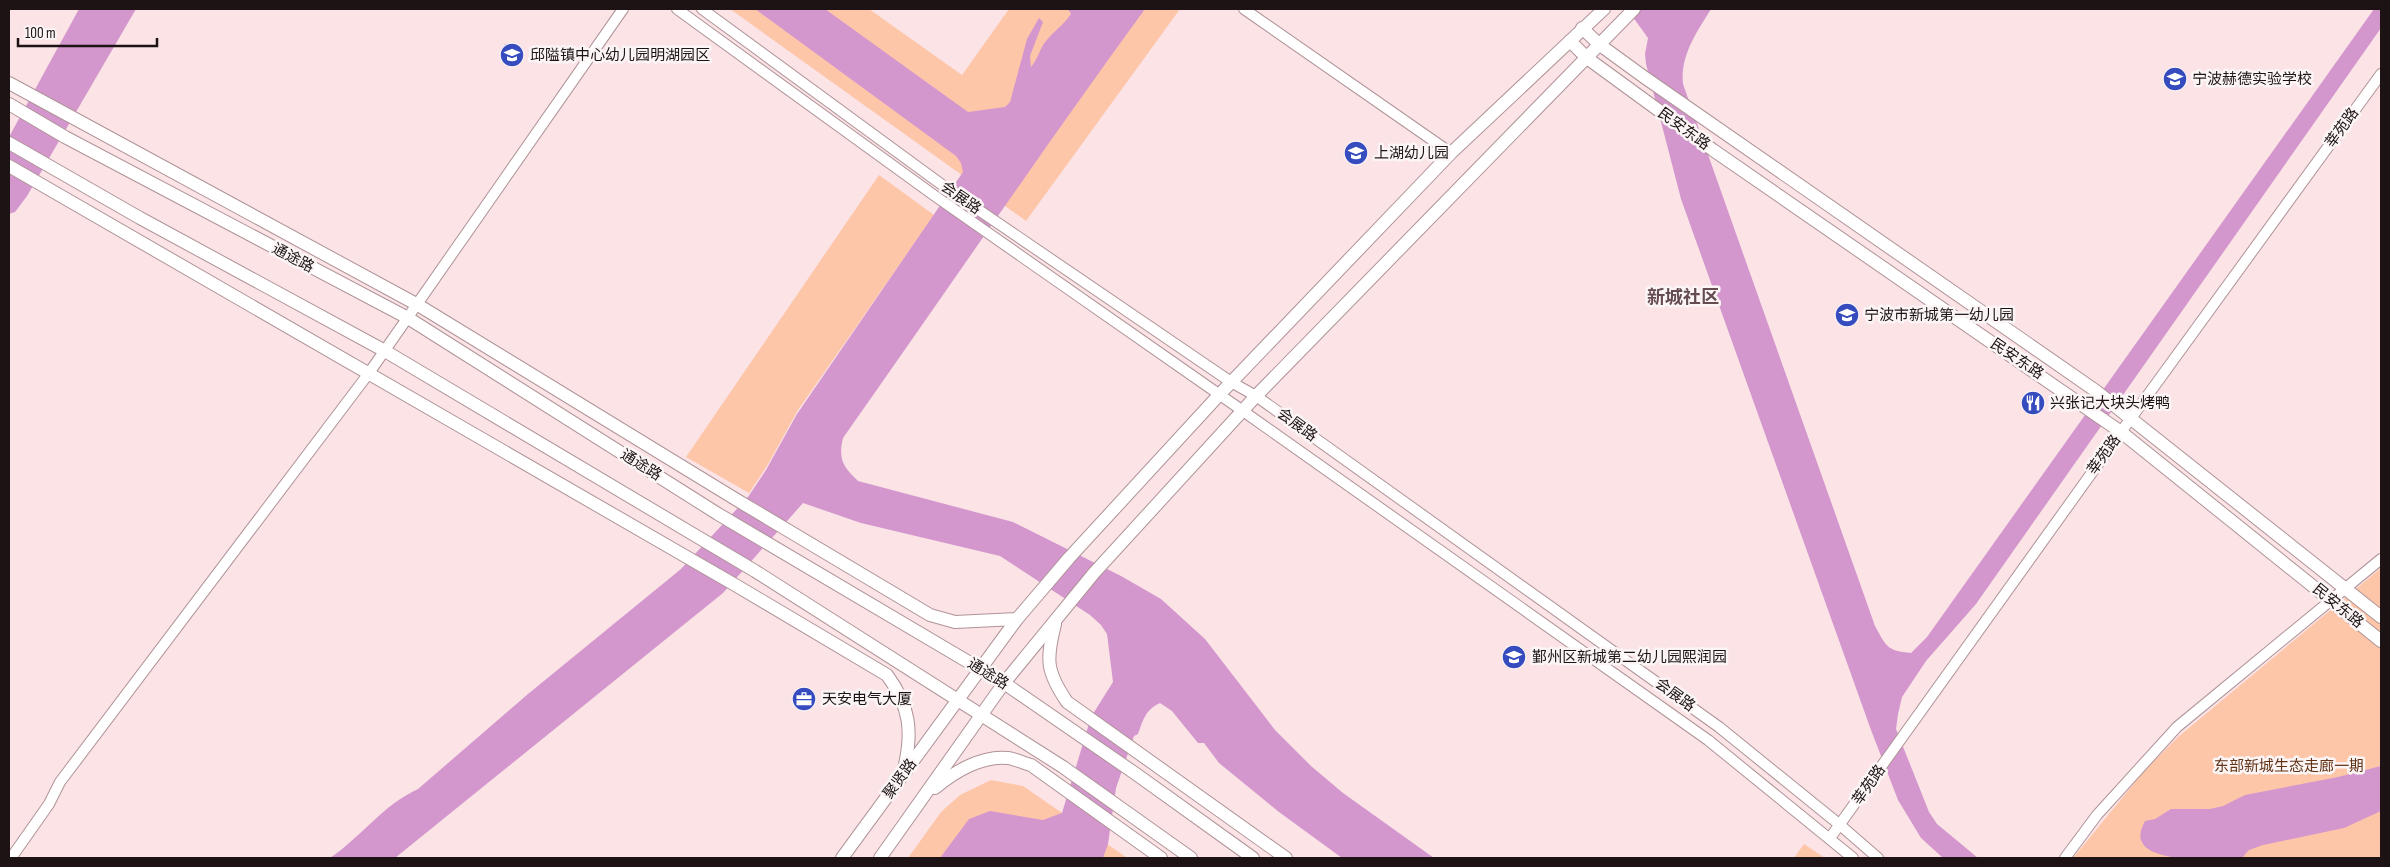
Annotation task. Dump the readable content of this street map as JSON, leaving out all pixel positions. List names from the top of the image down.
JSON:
{
  "streets": {
    "main road": ["民安东路", "通途路", "聚贤路"],
    "street": ["莘苑路", "会展路"]
  },
  "crossings": [
    ["莘苑路", "民安东路"],
    ["莘苑路", "会展路"],
    ["民安东路", "聚贤路"],
    ["会展路", "聚贤路"],
    ["通途路", "聚贤路"]
  ],
  "districts": ["新城社区"],
  "parks": ["东部新城生态走廊一期"],
  "places": {
    "school or university": [
      "邱隘镇中心幼儿园明湖园区",
      "宁波赫德实验学校",
      "上湖幼儿园",
      "宁波市新城第一幼儿园",
      "鄞州区新城第二幼儿园熙润园"
    ],
    "restaurant": ["兴张记大块头烤鸭"],
    "office": ["天安电气大厦"]
  },
  "scale_bar": "100 m"
}
